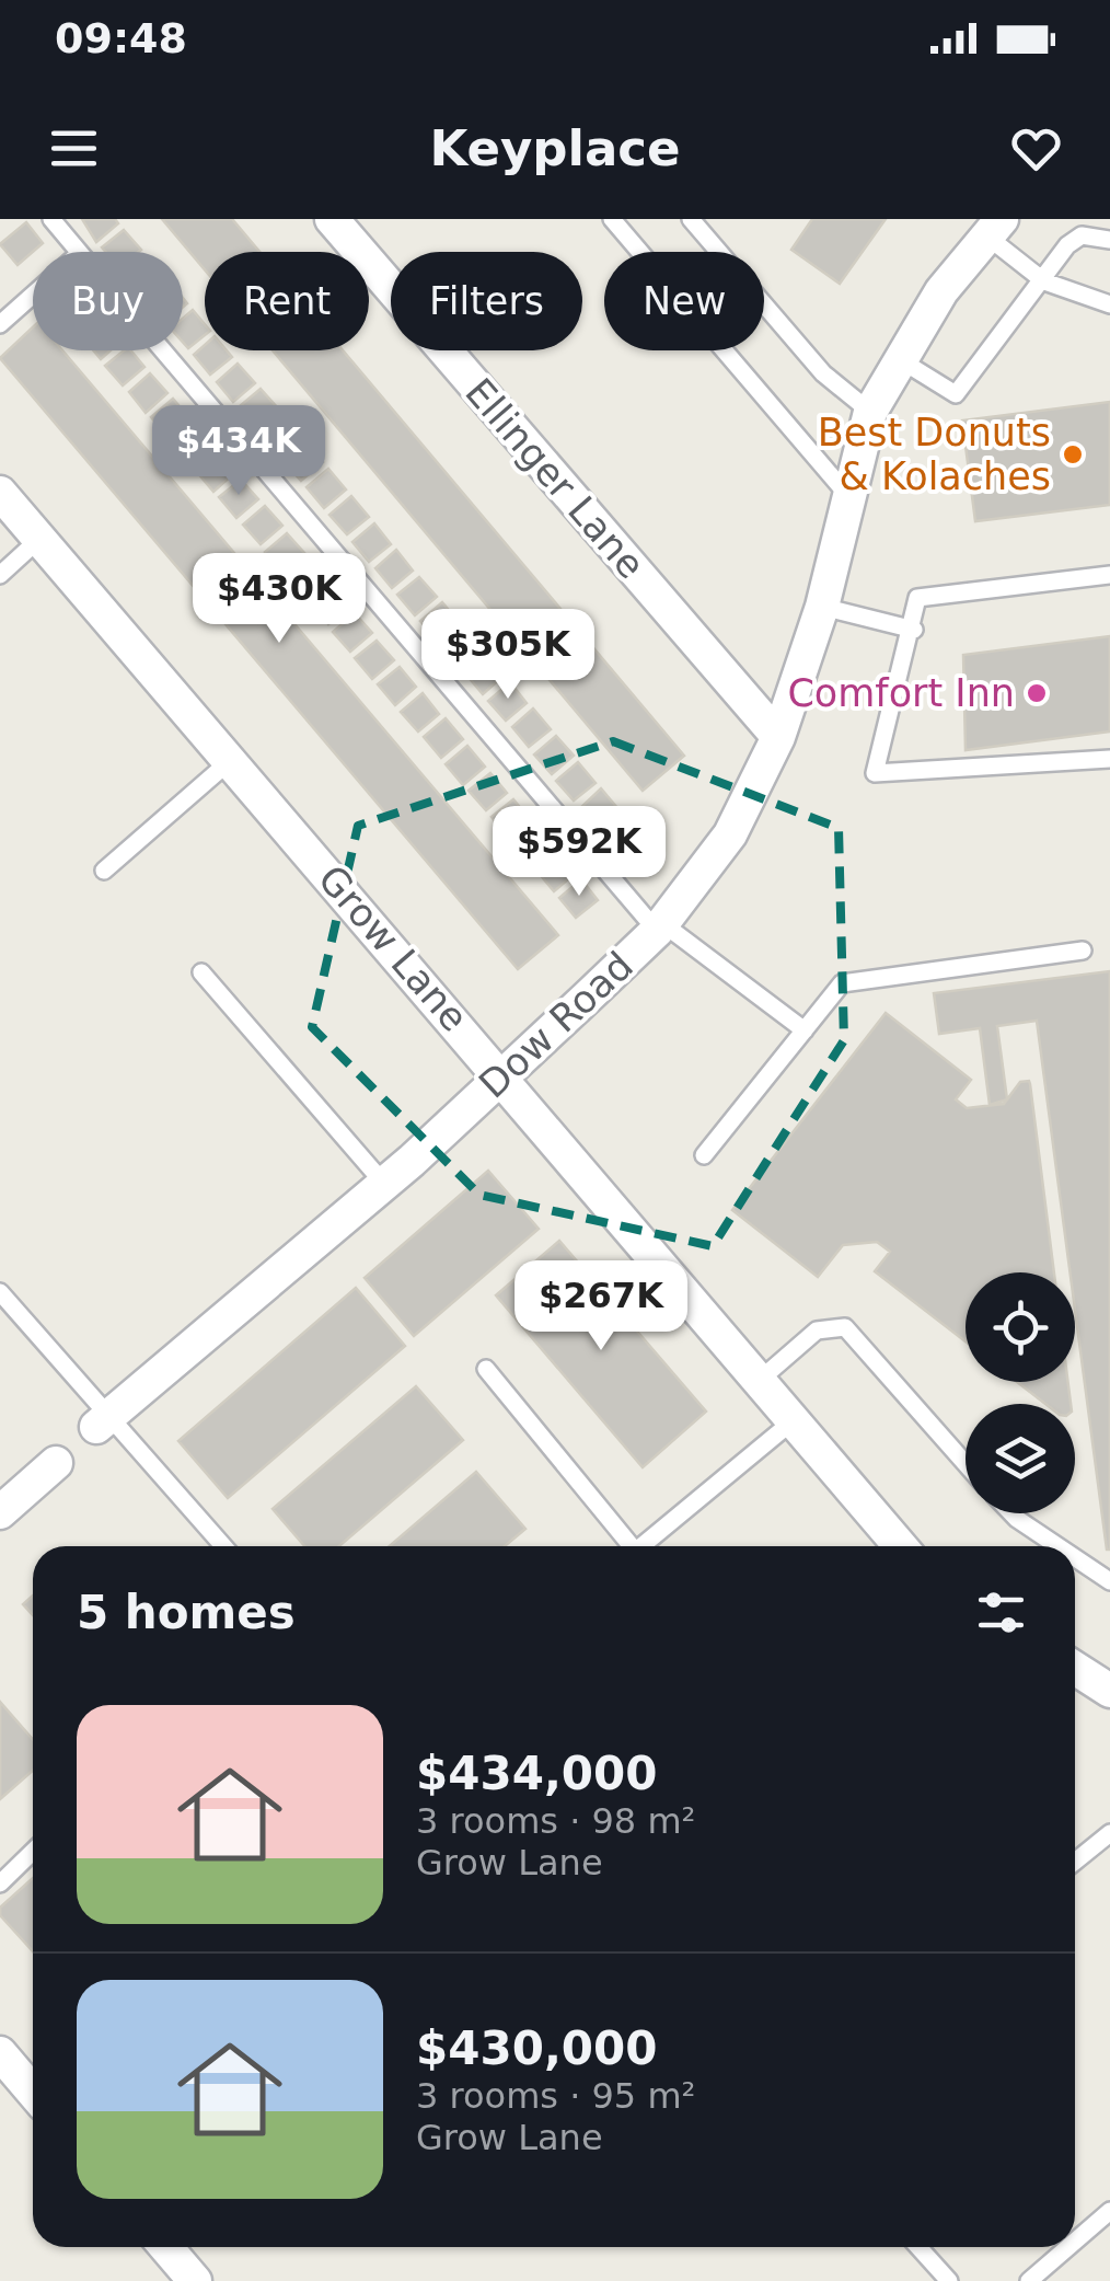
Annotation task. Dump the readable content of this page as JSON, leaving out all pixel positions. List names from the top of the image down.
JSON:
{
  "streets": {
    "street": ["Ellinger Lane", "Grow Lane", "Dow Road"]
  },
  "crossings": [
    ["Ellinger Lane", "Dow Road"],
    ["Grow Lane", "Dow Road"]
  ],
  "places": ["Best Donuts & Kolaches", "Comfort Inn"],
  "page": {
    "status": "09:48",
    "header": "Keyplace",
    "chip": [
      "Buy",
      "Rent",
      "Filters",
      "New"
    ],
    "price": [
      "$434K",
      "$430K",
      "$305K",
      "$592K",
      "$267K"
    ],
    "heading": "5 homes",
    "list": [
      {
        "name": "$434,000",
        "note": "3 rooms · 98 m² · Grow Lane"
      },
      {
        "name": "$430,000",
        "note": "3 rooms · 95 m² · Grow Lane"
      }
    ]
  }
}
